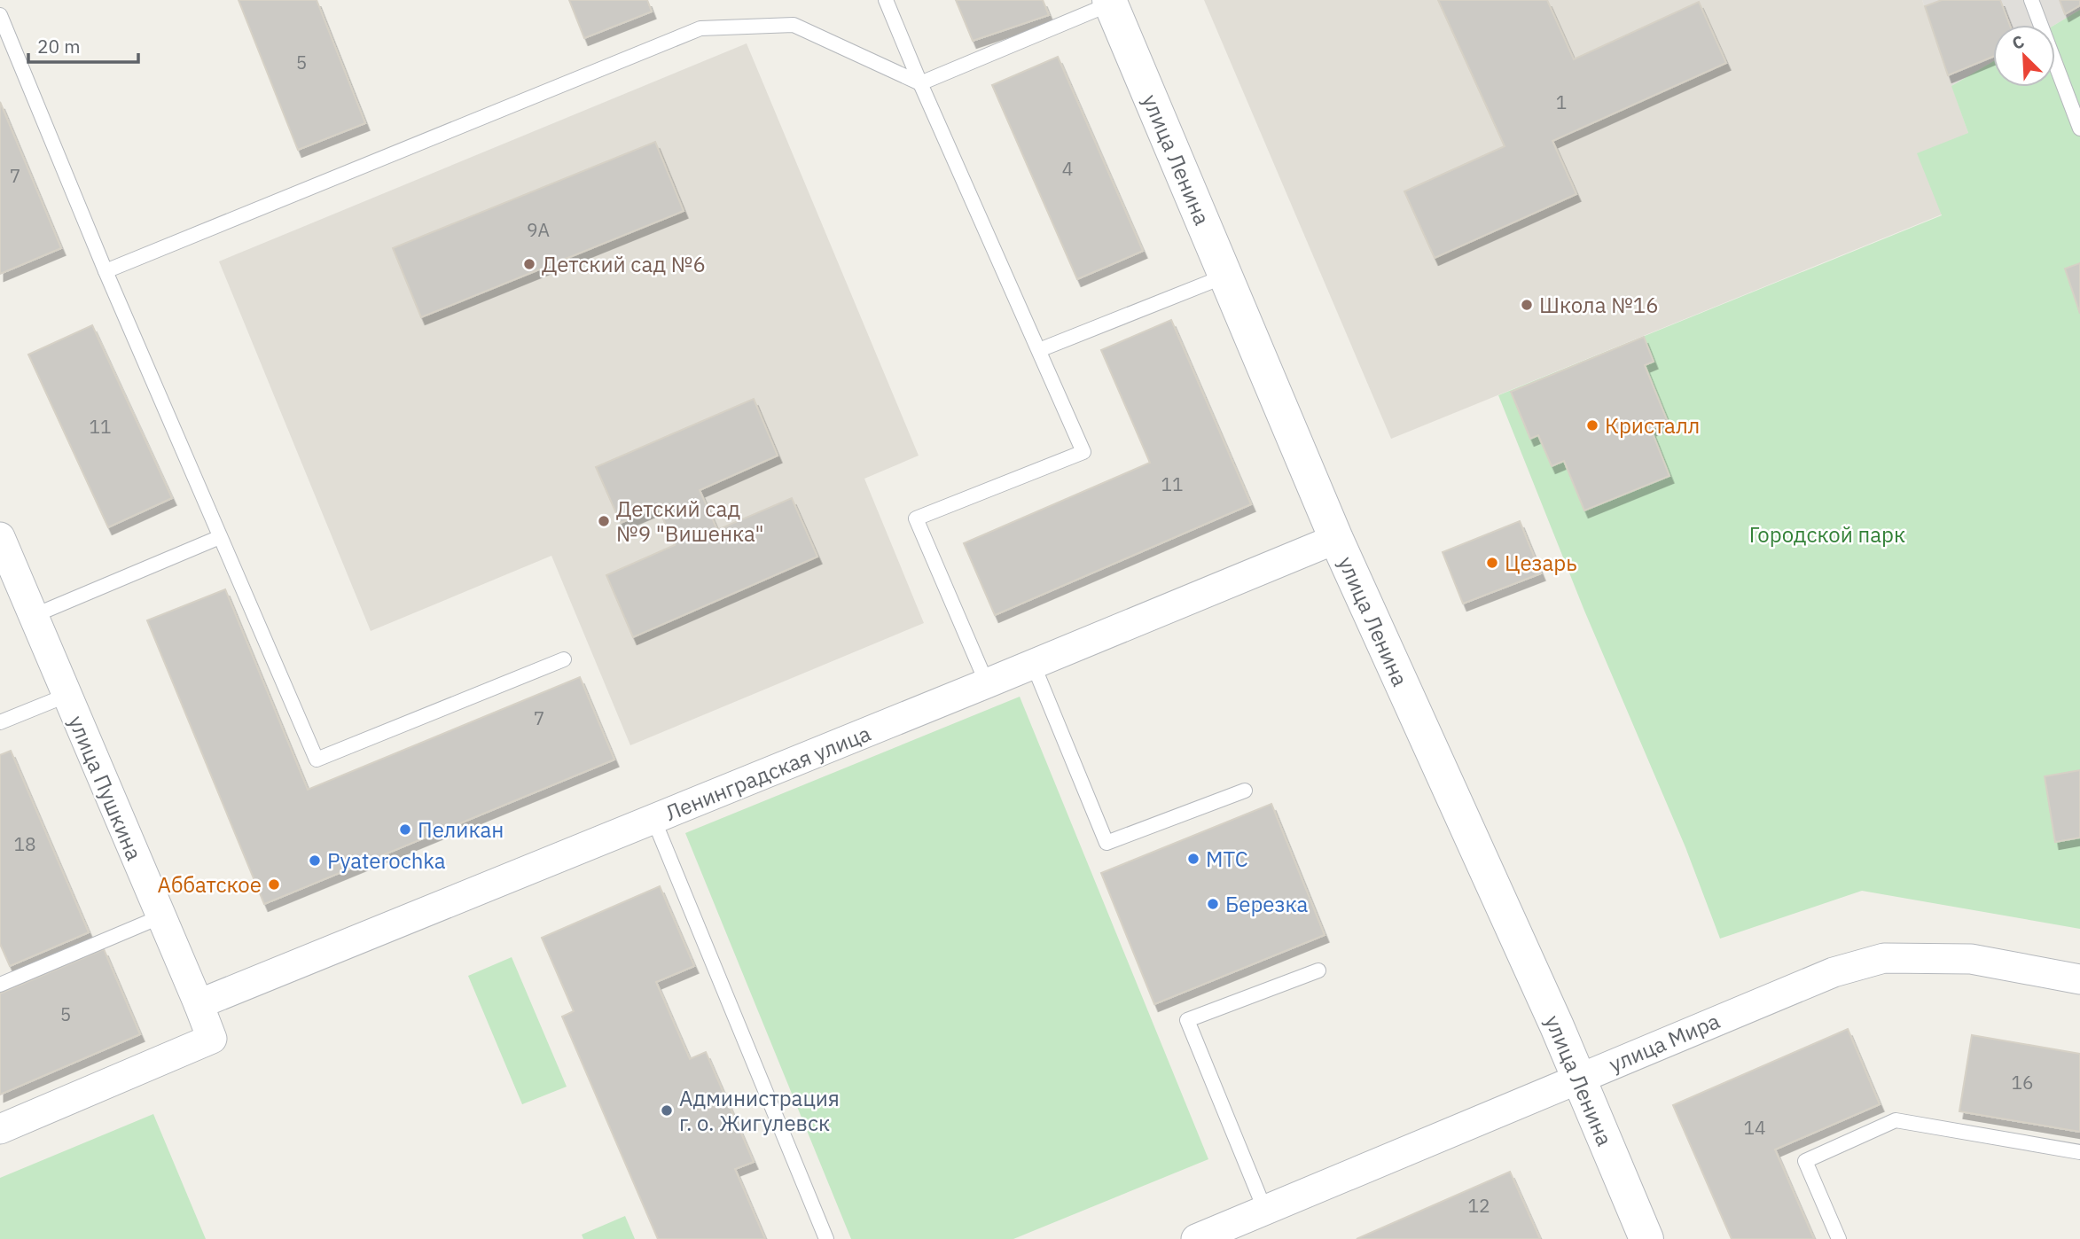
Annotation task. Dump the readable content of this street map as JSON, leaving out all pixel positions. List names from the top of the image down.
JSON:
{
  "streets": {
    "street": [
      "улица Ленина",
      "Ленинградская улица",
      "улица Пушкина",
      "улица Мира"
    ]
  },
  "crossings": [
    ["улица Ленина", "Ленинградская улица"],
    ["улица Ленина", "улица Мира"],
    ["Ленинградская улица", "улица Пушкина"]
  ],
  "parks": ["Городской парк"],
  "places": [
    "Детский сад №6",
    "Школа №16",
    "Кристалл",
    "Детский сад №9 \"Вишенка\"",
    "Цезарь",
    "Пеликан",
    "МТС",
    "Pyaterochka",
    "Аббатское",
    "Березка",
    "Администрация г. о. Жигулевск"
  ],
  "house_numbers": [
    "5",
    "1",
    "4",
    "7",
    "9А",
    "11",
    "11",
    "7",
    "18",
    "5",
    "16",
    "14",
    "12"
  ],
  "scale_bar": "20 m",
  "north": "top left"
}
